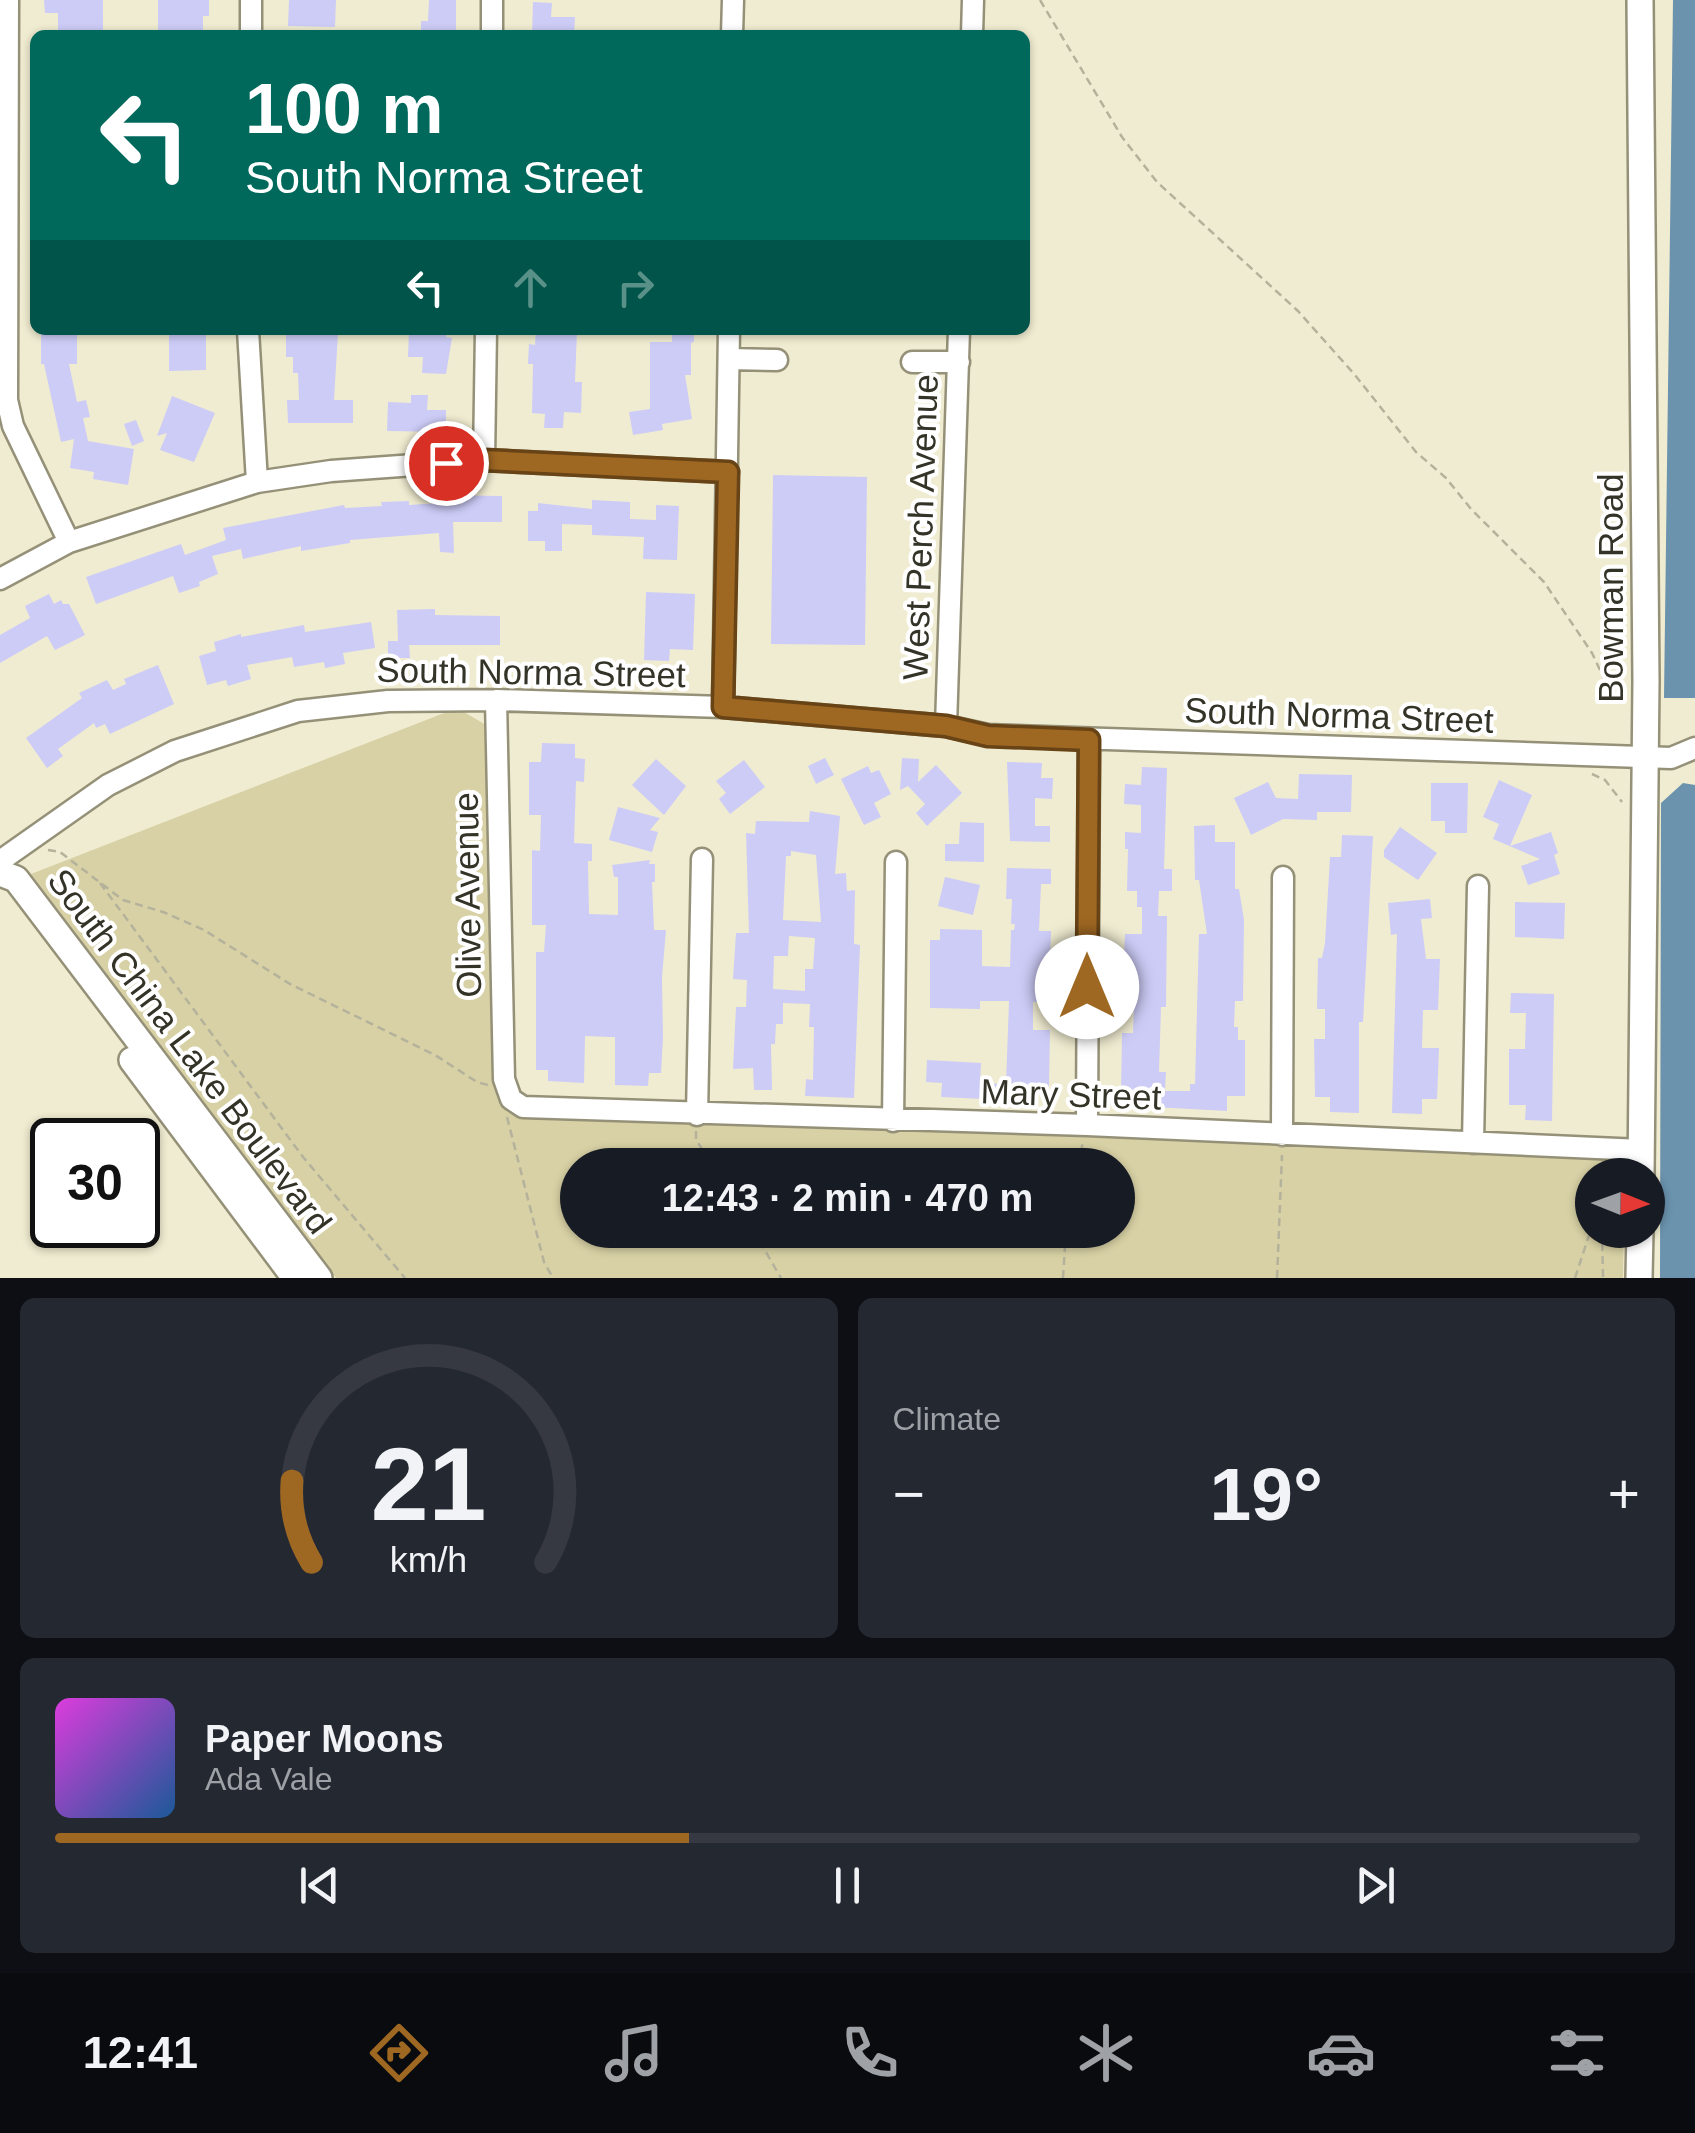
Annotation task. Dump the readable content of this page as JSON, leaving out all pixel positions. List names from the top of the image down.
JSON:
{
  "streets": {
    "main road": ["Bowman Road", "South China Lake Boulevard"],
    "street": [
      "West Perch Avenue",
      "South Norma Street",
      "Olive Avenue",
      "Mary Street"
    ]
  },
  "crossings": [
    ["West Perch Avenue", "South Norma Street"],
    ["Bowman Road", "South Norma Street"],
    ["South Norma Street", "Olive Avenue"],
    ["Olive Avenue", "Mary Street"]
  ],
  "north": "right",
  "page": {
    "turn": ["100 m", "South Norma Street"],
    "limit": "30",
    "trip": "12:43 · 2 min · 470 m",
    "tile": "Climate",
    "heat": ["−", "19°", "+"],
    "song": ["Paper Moons", "Ada Vale"],
    "tabs": "12:41",
    "gauge": ["21", "km/h"]
  }
}
